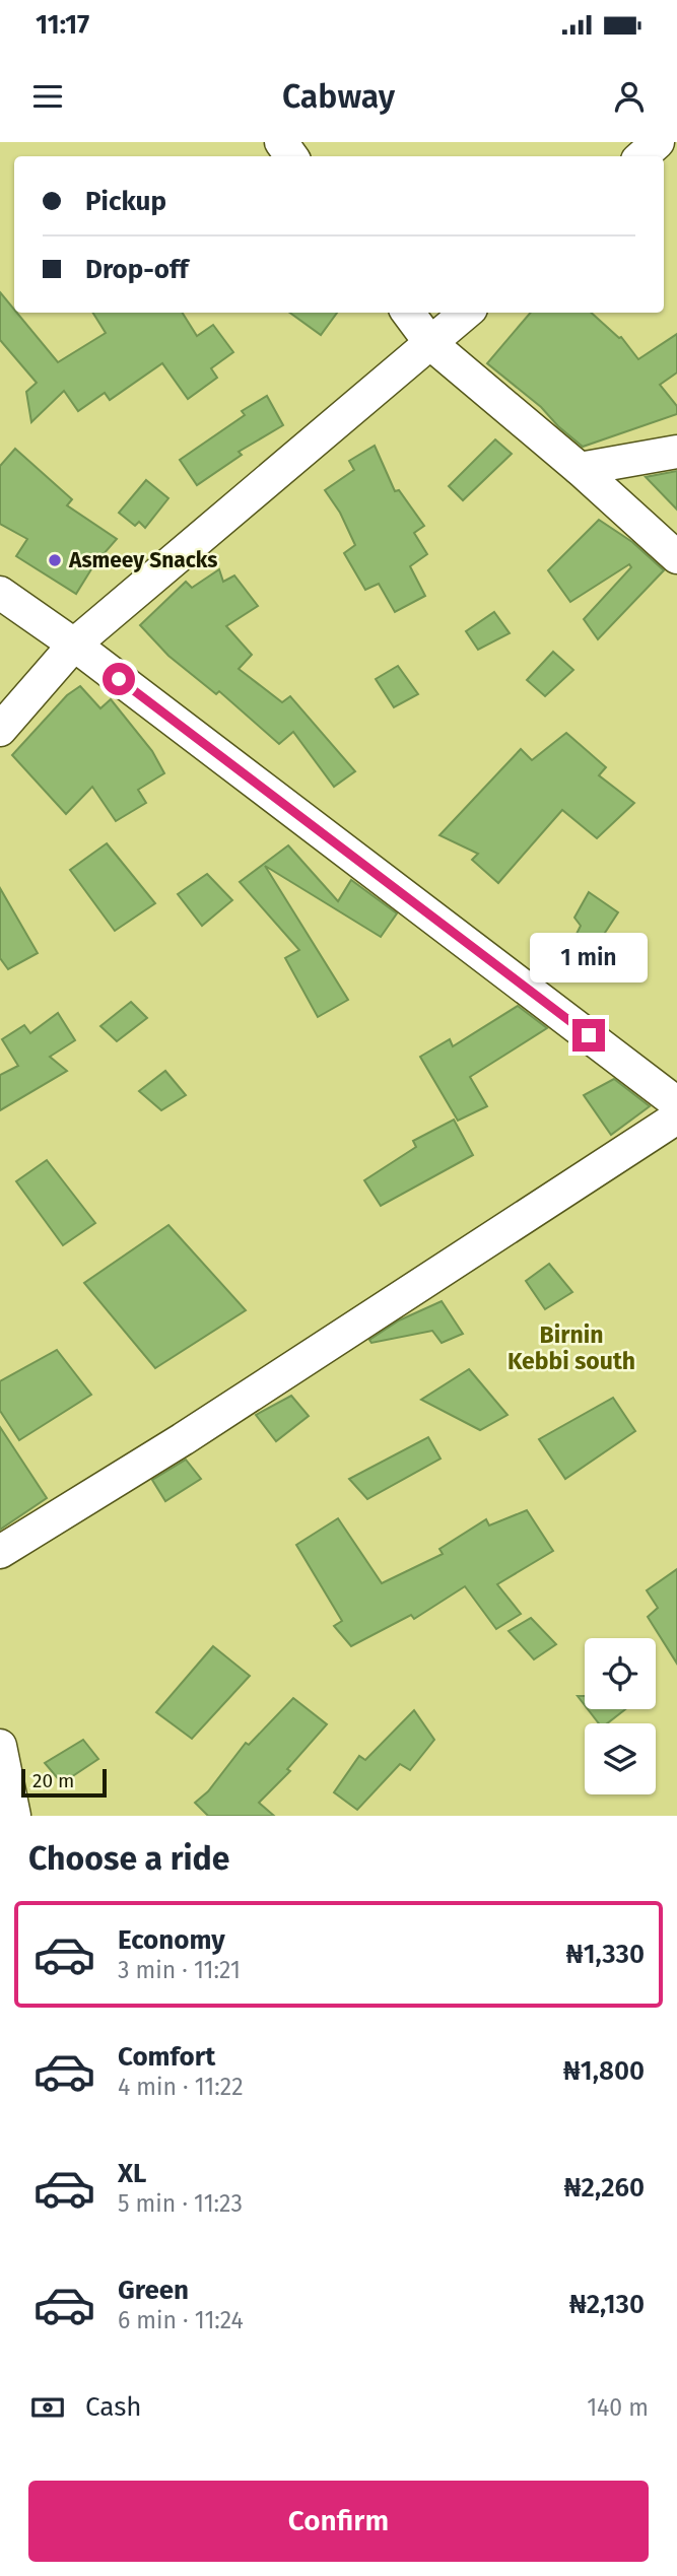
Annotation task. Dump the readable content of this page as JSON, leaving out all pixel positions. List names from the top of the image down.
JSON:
{
  "districts": ["Birnin Kebbi south"],
  "places": ["Asmeey Snacks"],
  "scale_bar": "20 m",
  "page": {
    "status": "11:17",
    "header": "Cabway",
    "banner": ["Pickup", "Drop-off"],
    "bubble": "1 min",
    "scale": "20 m",
    "heading": "Choose a ride",
    "list": [
      {
        "name": "Economy",
        "note": "3 min · 11:21",
        "value": "₦1,330"
      },
      {
        "name": "Comfort",
        "note": "4 min · 11:22",
        "value": "₦1,800"
      },
      {
        "name": "XL",
        "note": "5 min · 11:23",
        "value": "₦2,260"
      },
      {
        "name": "Green",
        "note": "6 min · 11:24",
        "value": "₦2,130"
      }
    ],
    "pay": ["Cash", "140 m"],
    "buttons": "Confirm"
  }
}
